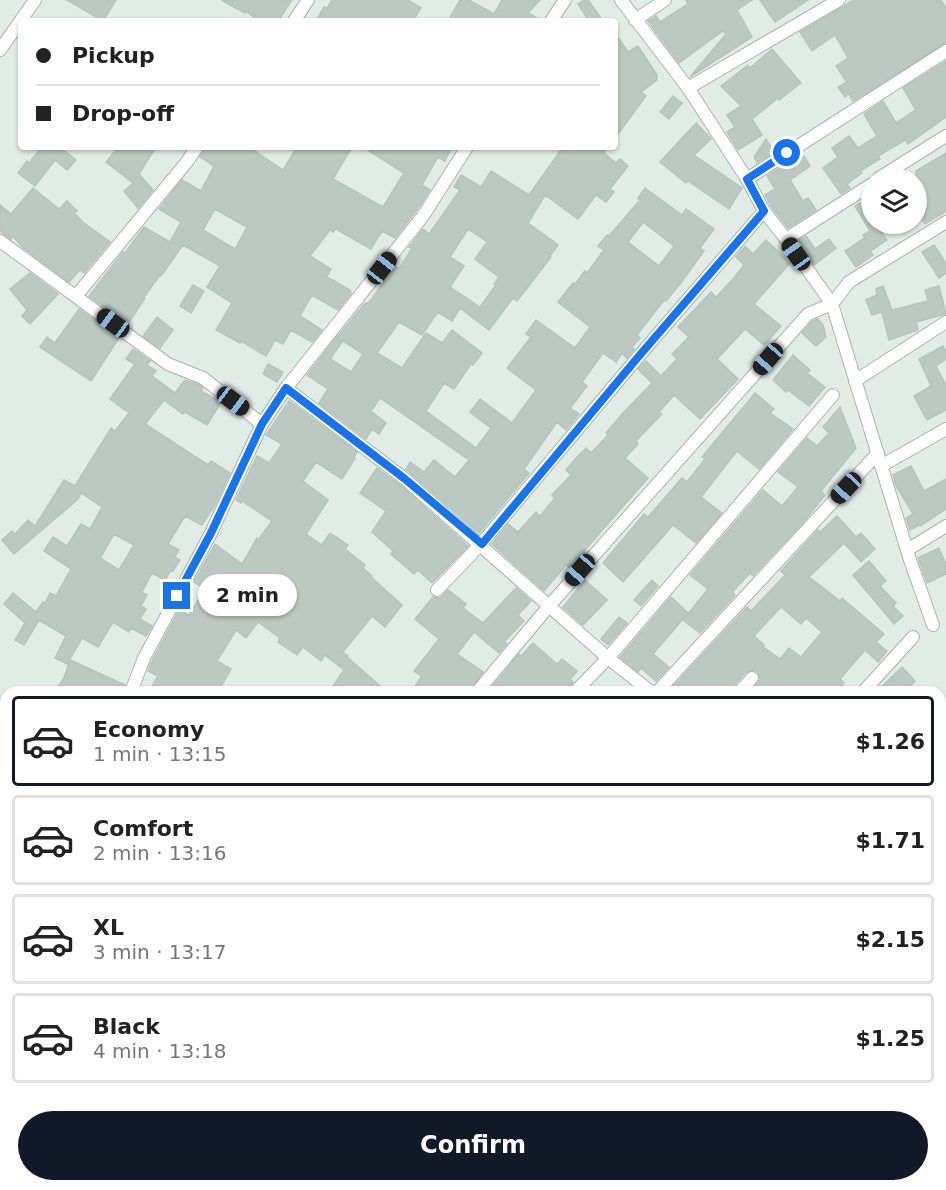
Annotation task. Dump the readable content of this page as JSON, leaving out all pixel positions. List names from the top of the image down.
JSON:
{
  "page": {
    "banner": ["Pickup", "Drop-off"],
    "bubble": "2 min",
    "list": [
      {
        "name": "Economy",
        "note": "1 min · 13:15",
        "value": "$1.26"
      },
      {
        "name": "Comfort",
        "note": "2 min · 13:16",
        "value": "$1.71"
      },
      {
        "name": "XL",
        "note": "3 min · 13:17",
        "value": "$2.15"
      },
      {
        "name": "Black",
        "note": "4 min · 13:18",
        "value": "$1.25"
      }
    ],
    "buttons": "Confirm"
  }
}
